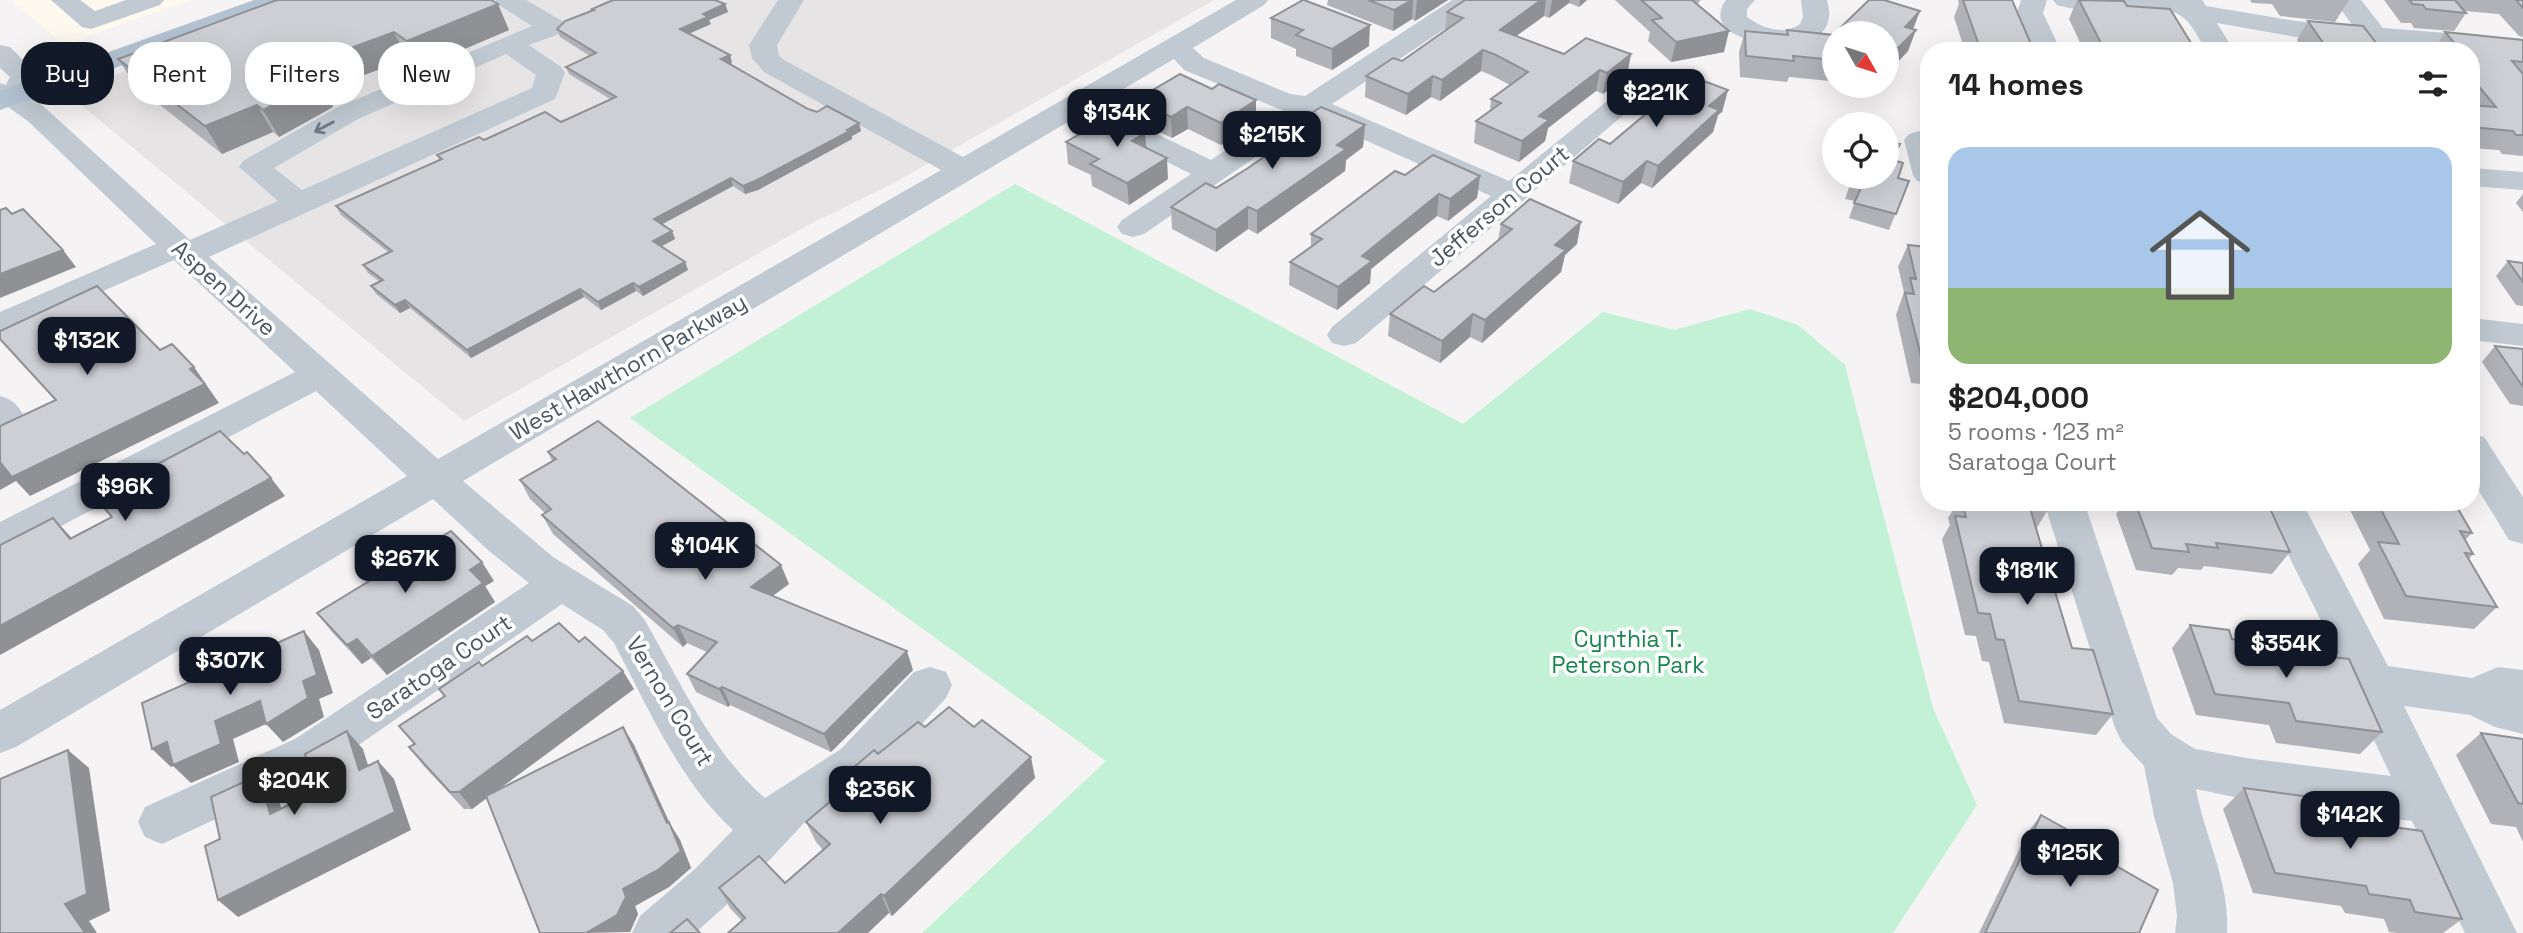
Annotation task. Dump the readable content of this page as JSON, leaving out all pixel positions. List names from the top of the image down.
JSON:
{
  "streets": {
    "street": [
      "Jefferson Court",
      "Aspen Drive",
      "West Hawthorn Parkway",
      "Saratoga Court",
      "Vernon Court"
    ]
  },
  "crossings": [
    ["Aspen Drive", "West Hawthorn Parkway"],
    ["Aspen Drive", "Vernon Court"],
    ["West Hawthorn Parkway", "Vernon Court"],
    ["Saratoga Court", "Vernon Court"]
  ],
  "parks": ["Cynthia T. Peterson Park"],
  "north": "bottom right",
  "page": {
    "chip": [
      "Buy",
      "Rent",
      "Filters",
      "New"
    ],
    "heading": "14 homes",
    "price": [
      "$221K",
      "$134K",
      "$215K",
      "$132K",
      "$96K",
      "$104K",
      "$267K",
      "$181K",
      "$354K",
      "$307K",
      "$204K",
      "$236K",
      "$142K",
      "$125K"
    ],
    "list": [
      {
        "name": "$204,000",
        "note": "5 rooms · 123 m² · Saratoga Court"
      }
    ]
  }
}
